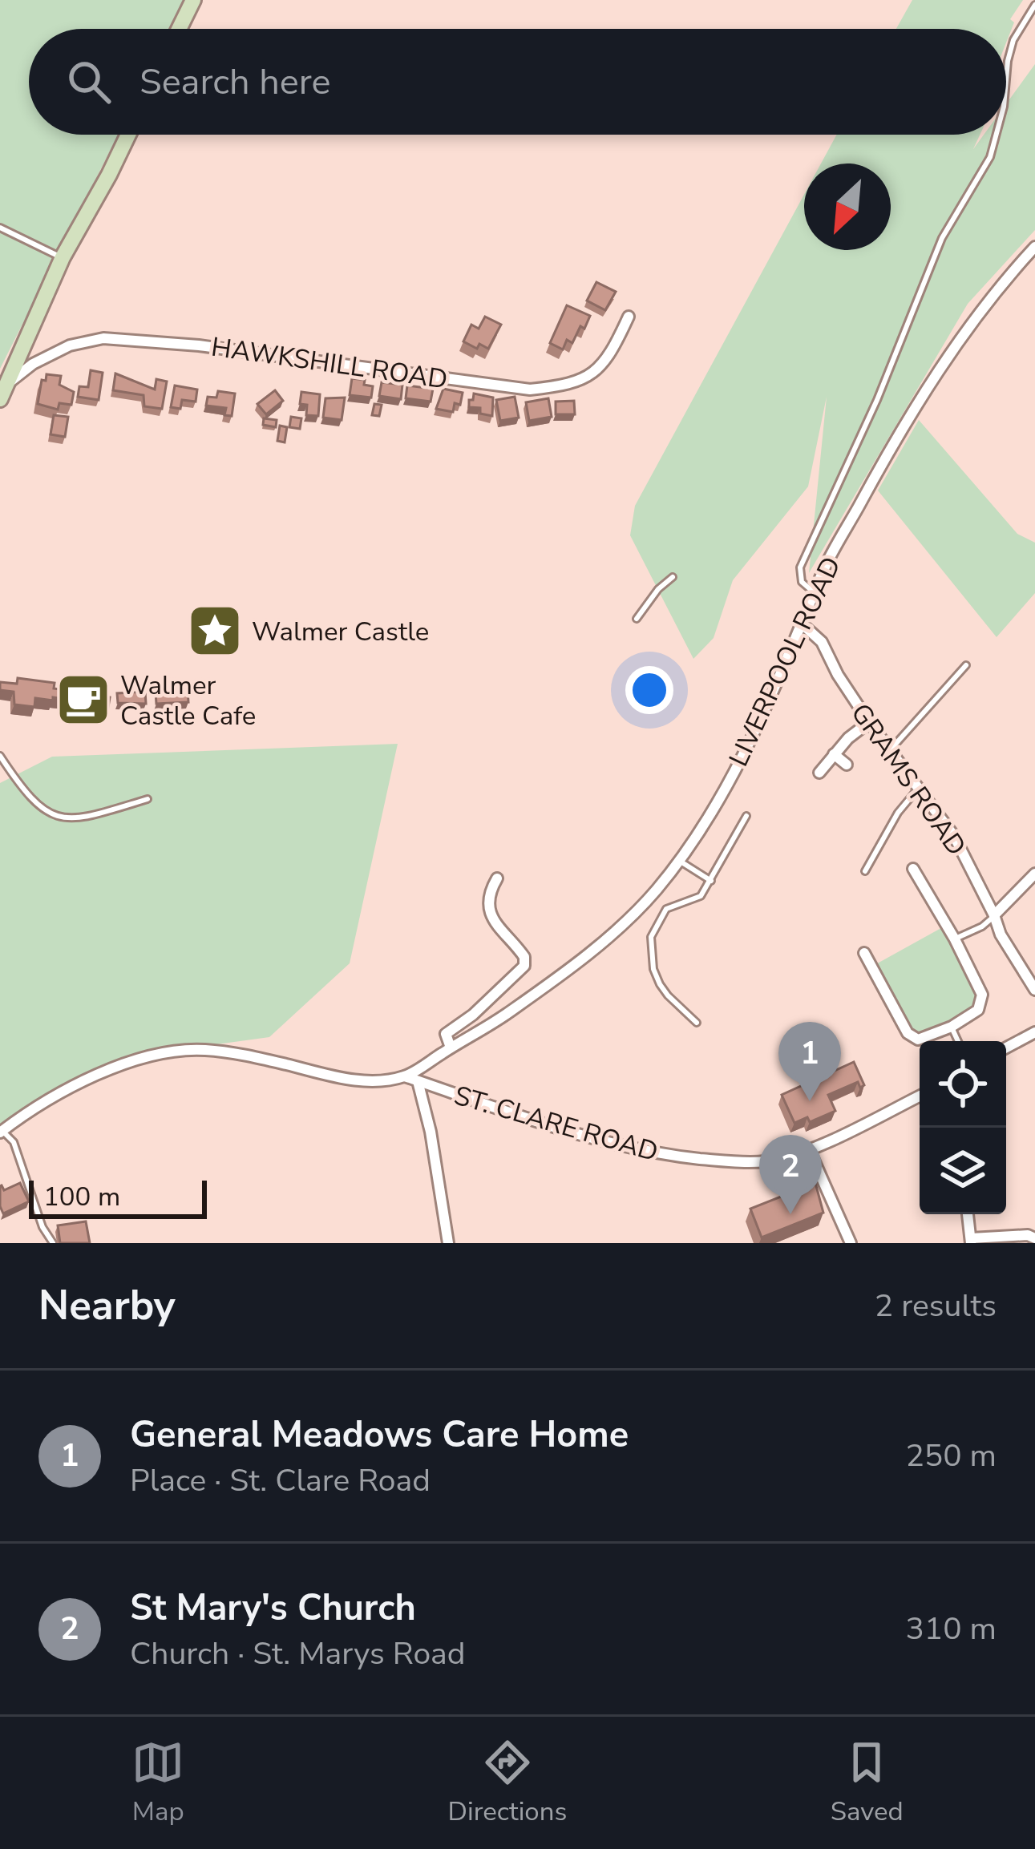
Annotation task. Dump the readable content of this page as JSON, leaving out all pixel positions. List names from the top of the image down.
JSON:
{
  "streets": {
    "street": [
      "HAWKSHILL ROAD",
      "LIVERPOOL ROAD",
      "GRAMS ROAD",
      "ST. CLARE ROAD"
    ]
  },
  "crossings": [
    ["LIVERPOOL ROAD", "GRAMS ROAD"],
    ["LIVERPOOL ROAD", "ST. CLARE ROAD"]
  ],
  "places": {
    "place": ["Walmer Castle"],
    "cafe": ["Walmer Castle Cafe"]
  },
  "scale_bar": "100 m",
  "north": "bottom left",
  "page": {
    "search": "Search here",
    "pins": ["1", "2"],
    "scale": "100 m",
    "heading": ["Nearby", "2 results"],
    "list": [
      {
        "mark": "1",
        "name": "General Meadows Care Home",
        "note": "Place · St. Clare Road",
        "value": "250 m"
      },
      {
        "mark": "2",
        "name": "St Mary's Church",
        "note": "Church · St. Marys Road",
        "value": "310 m"
      }
    ],
    "nav": ["Map", "Directions", "Saved"]
  }
}
